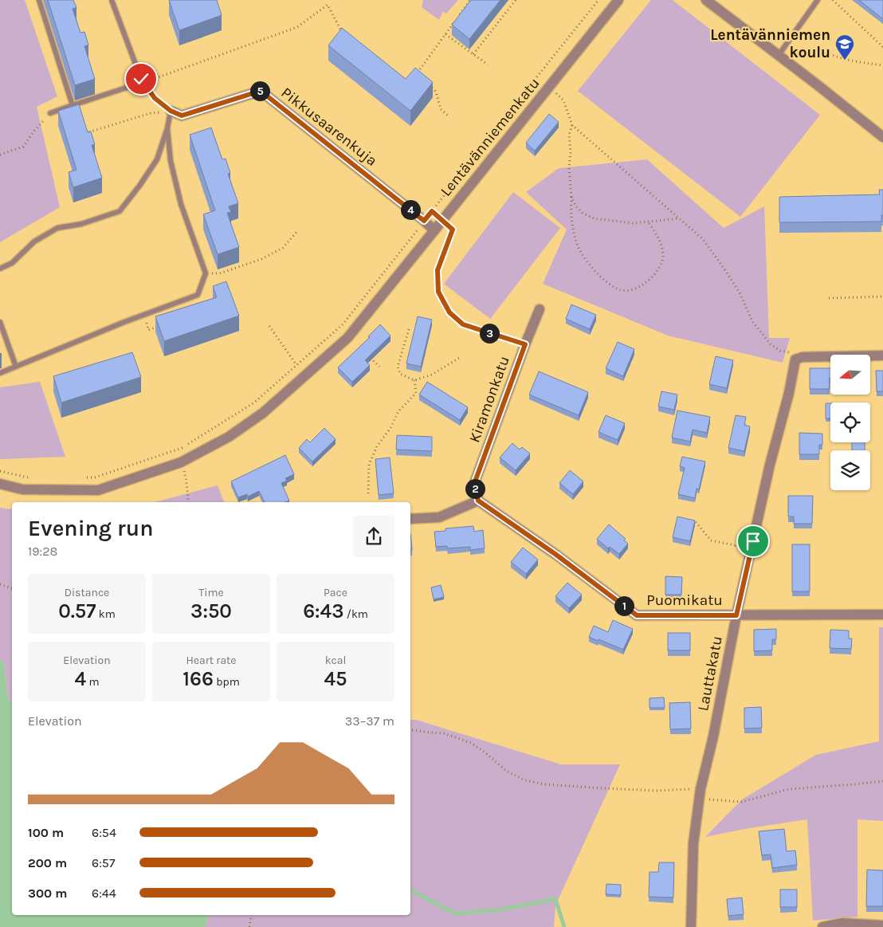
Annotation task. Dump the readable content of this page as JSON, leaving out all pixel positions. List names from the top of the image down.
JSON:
{
  "streets": {
    "street": [
      "Pikkusaarenkuja",
      "Lentävänniemenkatu",
      "Kiramonkatu",
      "Puomikatu",
      "Lauttakatu"
    ]
  },
  "crossings": [
    ["Pikkusaarenkuja", "Lentävänniemenkatu"],
    ["Kiramonkatu", "Puomikatu"],
    ["Puomikatu", "Lauttakatu"]
  ],
  "places": {
    "school or university": ["Lentävänniemen koulu"]
  },
  "north": "left",
  "page": {
    "pins": [
      "5",
      "4",
      "3",
      "2",
      "1"
    ],
    "heading": ["Evening run", "19:28"],
    "stats": [
      ["Distance", "0.57 km"],
      ["Time", "3:50"],
      ["Pace", "6:43 /km"],
      ["Elevation", "4 m"],
      ["Heart rate", "166 bpm"],
      ["kcal", "45"]
    ],
    "chart": ["Elevation", "33–37 m"],
    "list": [
      {
        "name": "100 m",
        "note": "6:54"
      },
      {
        "name": "200 m",
        "note": "6:57"
      },
      {
        "name": "300 m",
        "note": "6:44"
      }
    ]
  }
}
